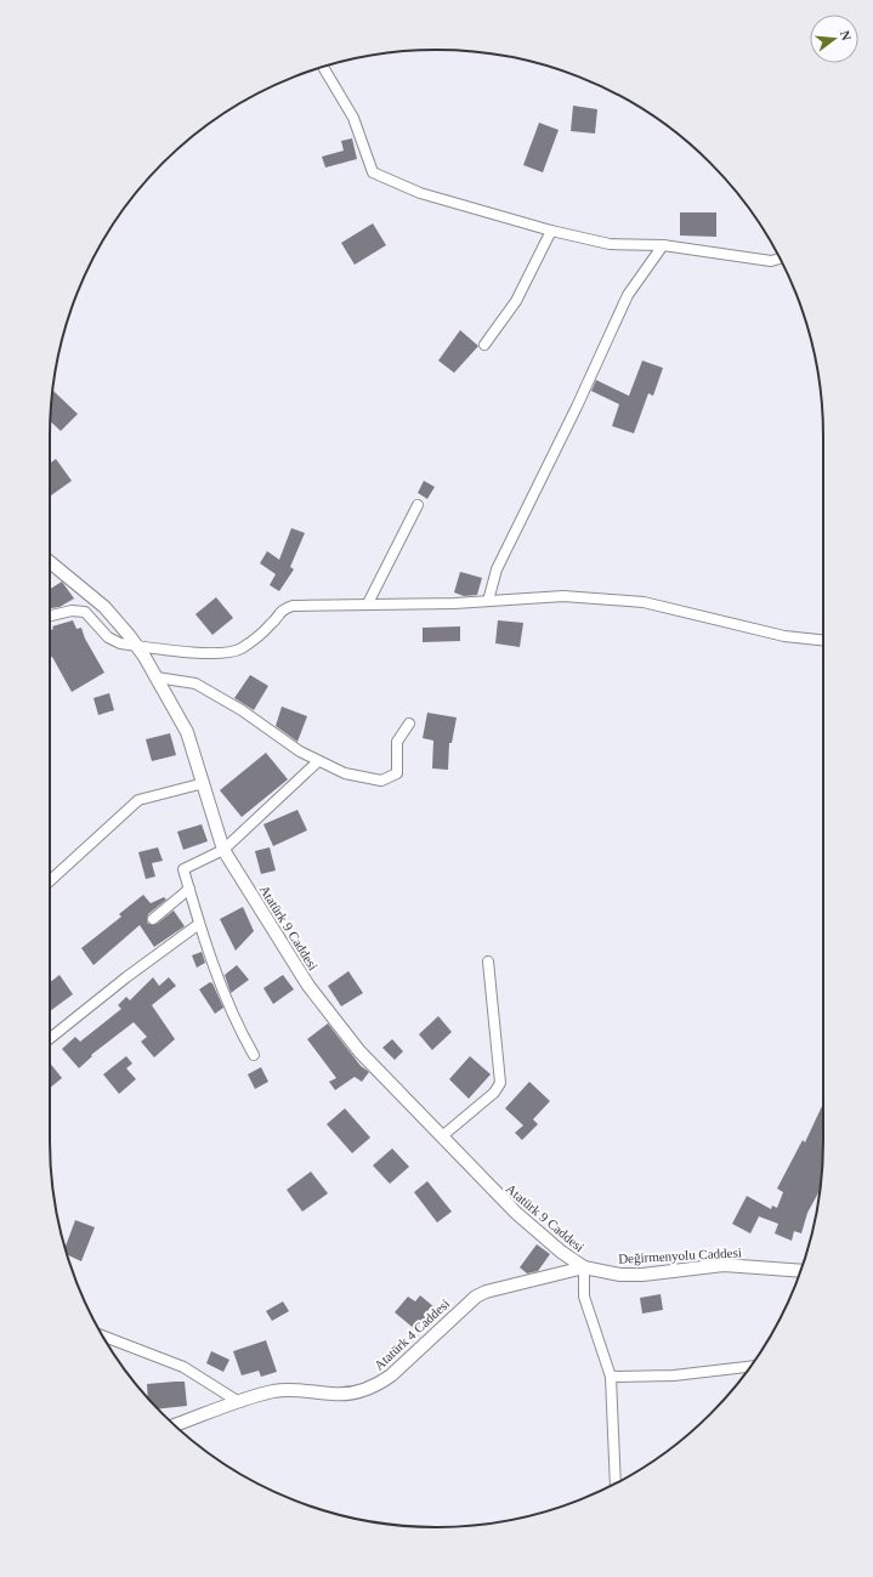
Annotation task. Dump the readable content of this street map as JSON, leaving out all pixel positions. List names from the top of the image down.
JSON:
{
  "streets": {
    "street": ["Atatürk 9 Caddesi", "Değirmenyolu Caddesi", "Atatürk 4 Caddesi"]
  },
  "crossings": [
    ["Atatürk 9 Caddesi", "Değirmenyolu Caddesi"],
    ["Atatürk 9 Caddesi", "Atatürk 4 Caddesi"],
    ["Değirmenyolu Caddesi", "Atatürk 4 Caddesi"]
  ],
  "north": "right"
}
